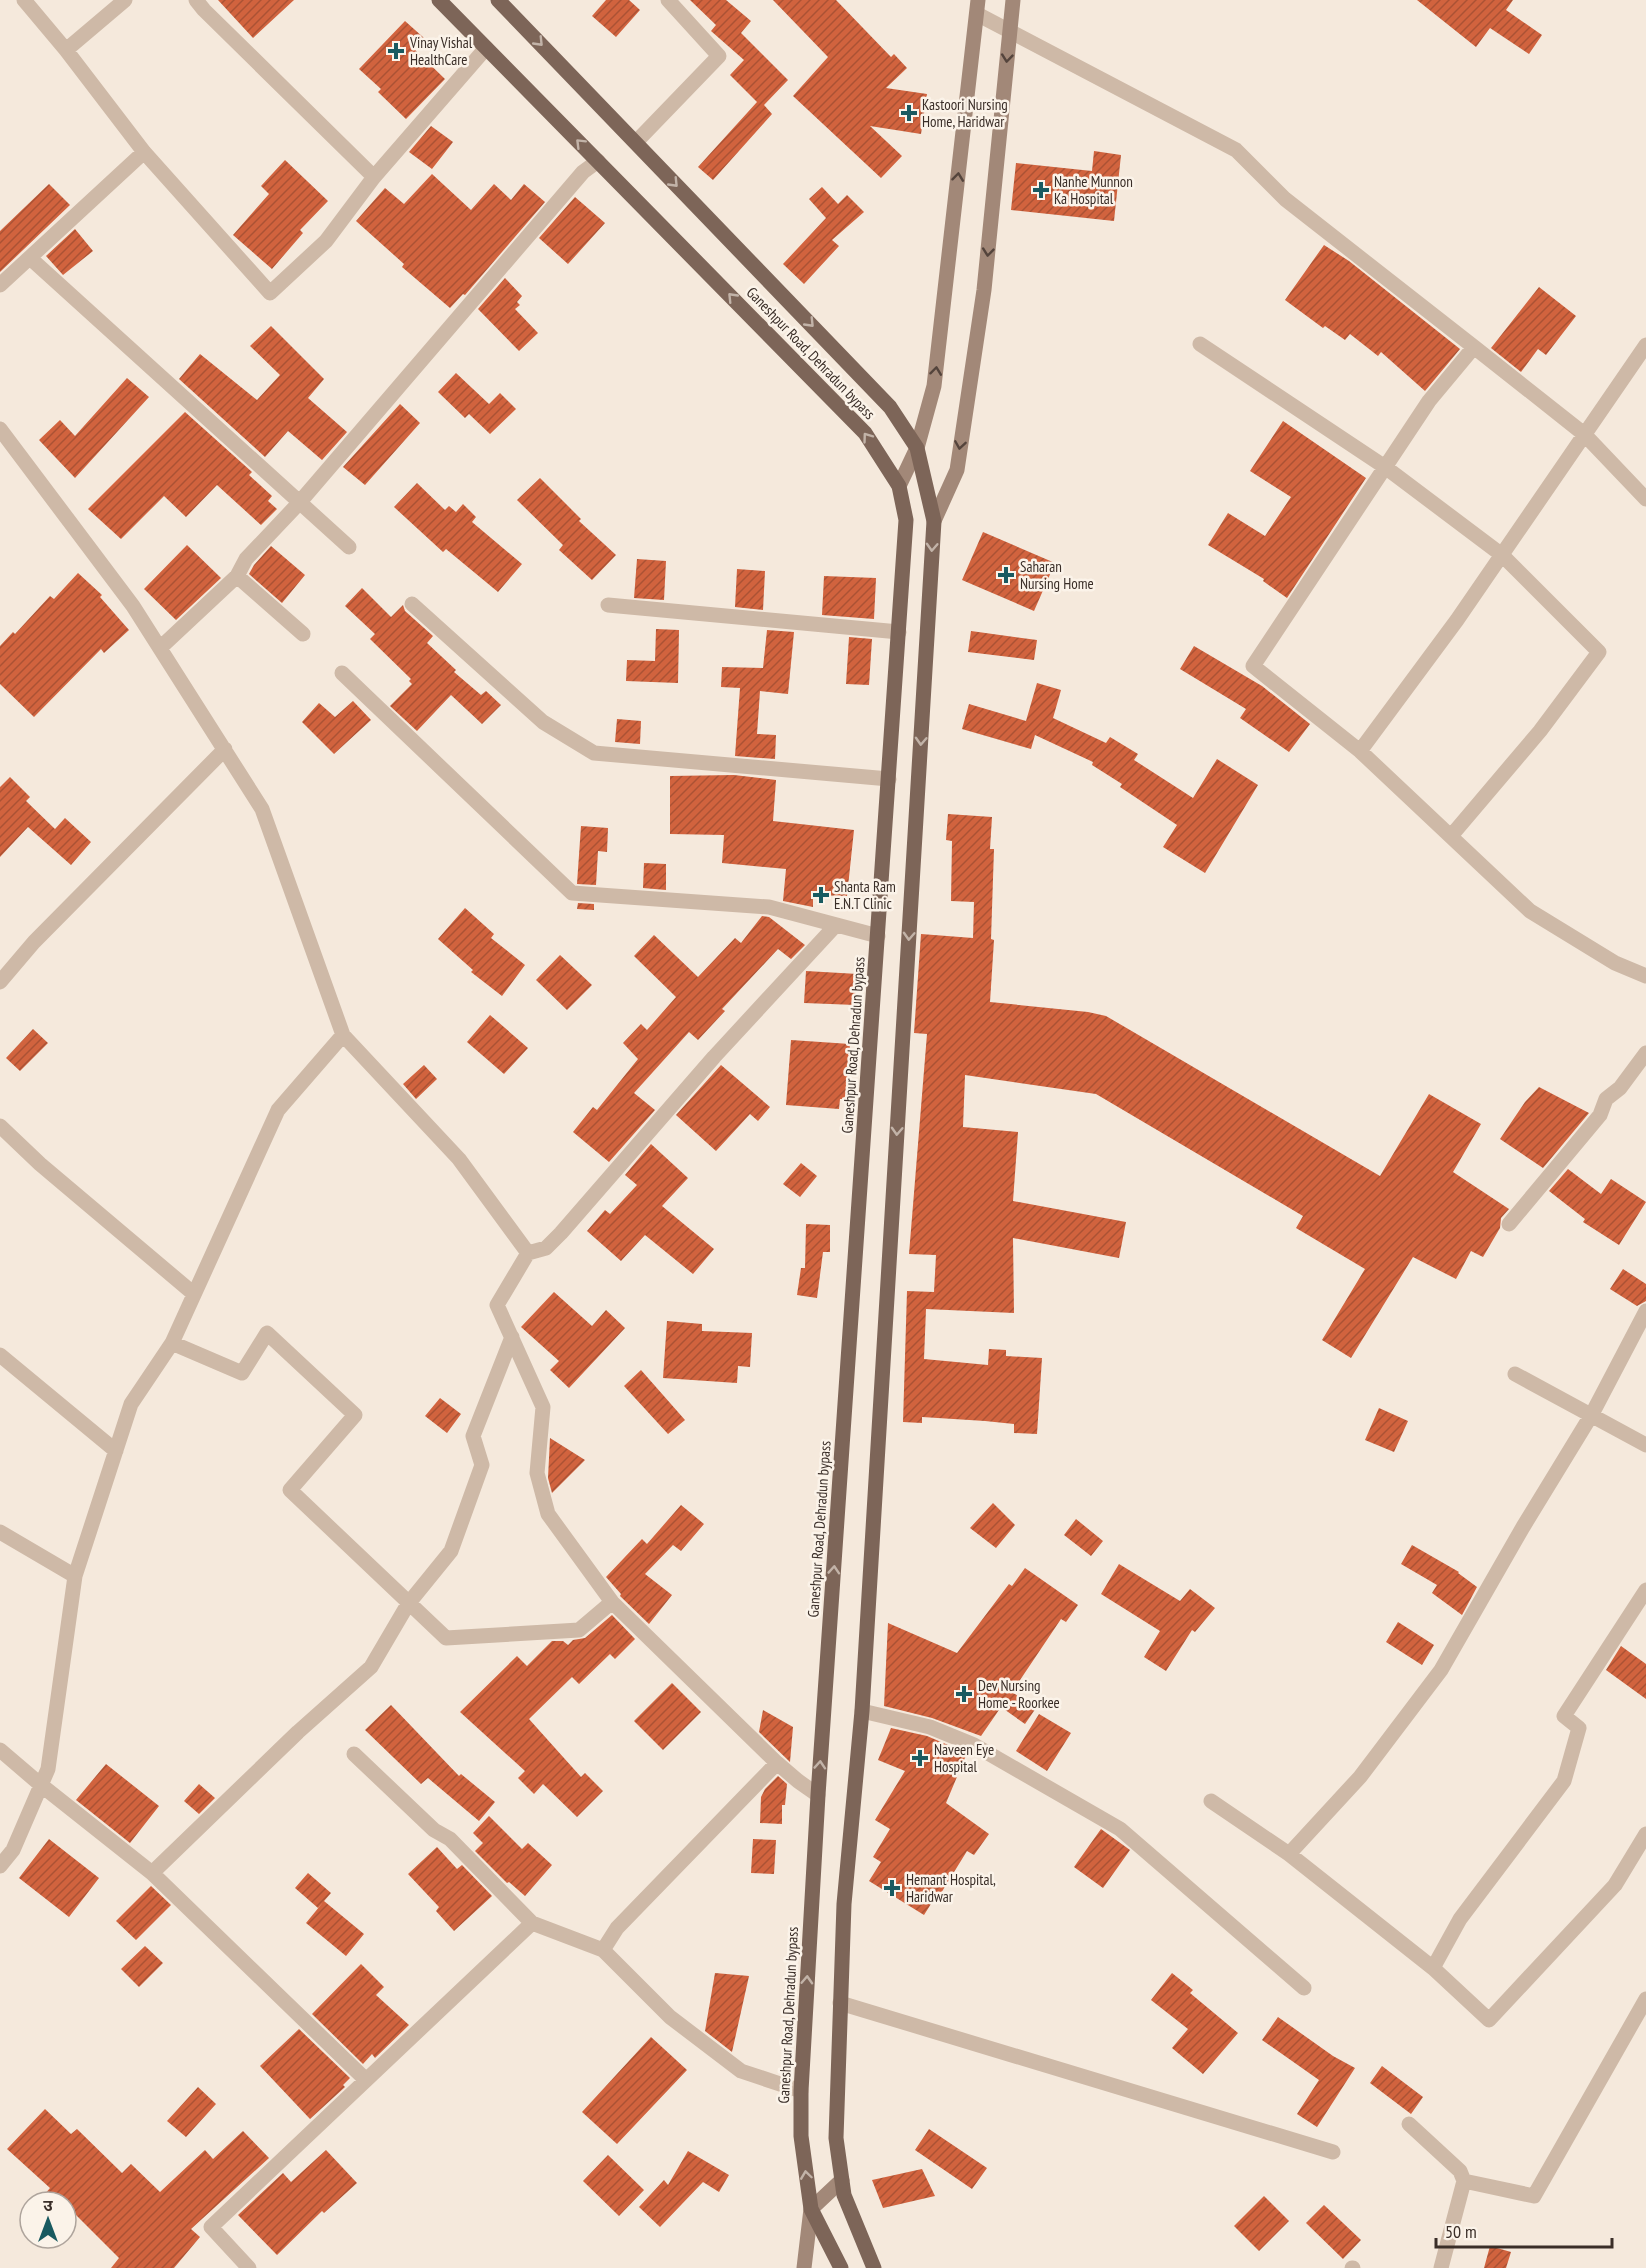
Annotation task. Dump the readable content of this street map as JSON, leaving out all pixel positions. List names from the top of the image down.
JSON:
{
  "streets": {
    "main road": ["Ganeshpur Road, Dehradun bypass"]
  },
  "places": {
    "health": [
      "Vinay Vishal HealthCare",
      "Kastoori Nursing Home, Haridwar",
      "Nanhe Munnon Ka Hospital",
      "Saharan Nursing Home",
      "Shanta Ram E.N.T Clinic",
      "Dev Nursing Home - Roorkee",
      "Naveen Eye Hospital",
      "Hemant Hospital, Haridwar"
    ]
  },
  "scale_bar": "50 m",
  "north": "top"
}
